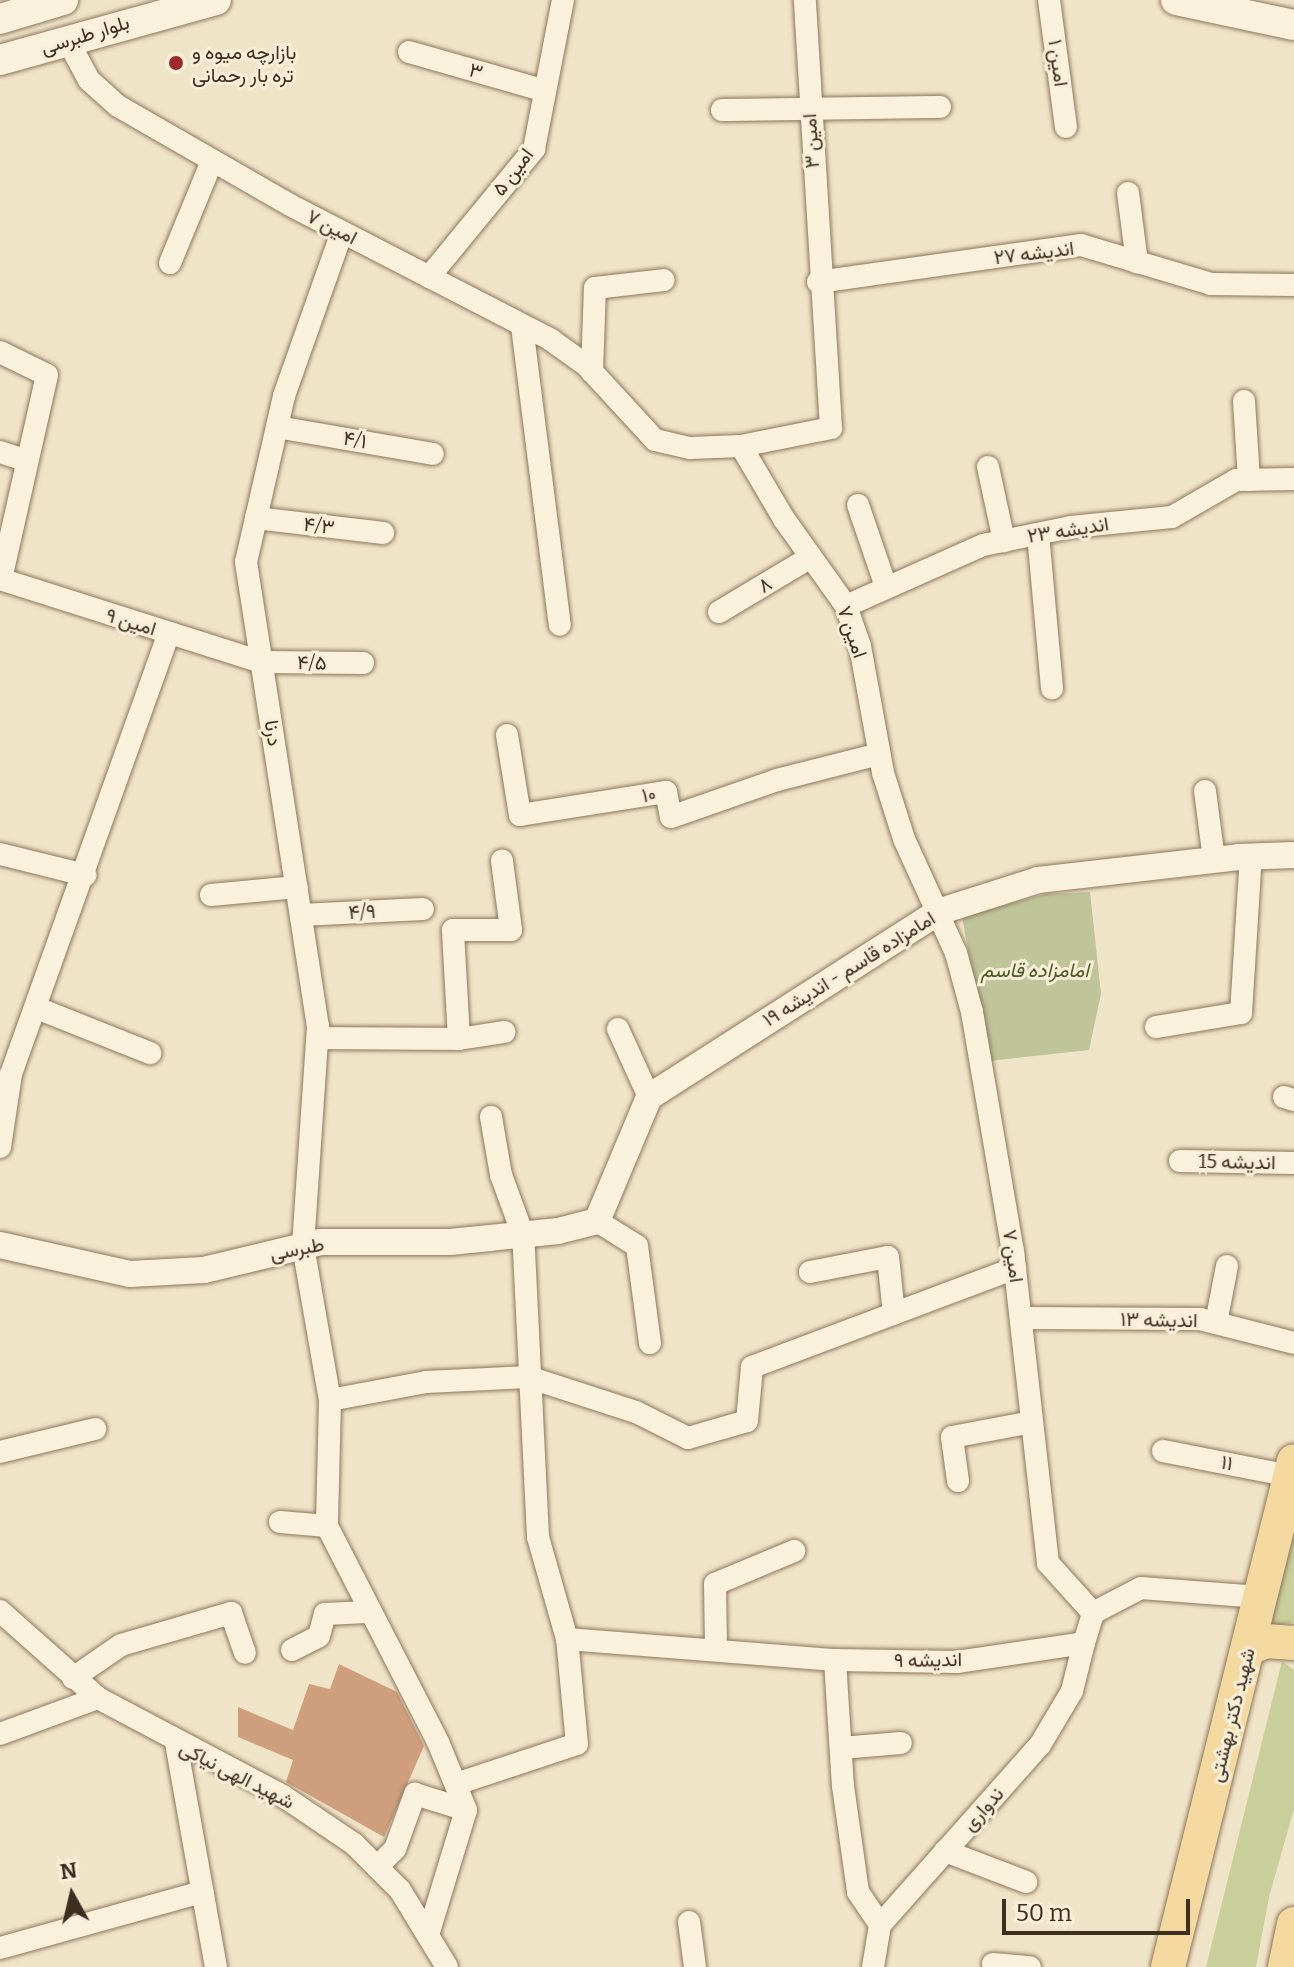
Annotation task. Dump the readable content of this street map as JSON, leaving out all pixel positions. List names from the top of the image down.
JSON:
{
  "streets": {
    "main road": ["بلوار طبرسی", "شهید دکتر بهشتی"],
    "street": [
      "امین ۱",
      "۳",
      "امین ۳",
      "امین ۵",
      "امین ۷",
      "اندیشه ۲۷",
      "۴/۱",
      "۴/۳",
      "اندیشه ۲۳",
      "۸",
      "امین ۹",
      "۴/۵",
      "درنا",
      "۱۰",
      "۴/۹",
      "امامزاده قاسم - اندیشه ۱۹",
      "اندیشه 15",
      "طبرسی",
      "اندیشه ۱۳",
      "۱۱",
      "اندیشه ۹",
      "شهید الهی نیاکی",
      "ندواری"
    ]
  },
  "crossings": [
    ["بلوار طبرسی", "امین ۷"],
    ["۳", "امین ۵"],
    ["امین ۳", "امین ۷"],
    ["امین ۳", "اندیشه ۲۷"],
    ["امین ۵", "امین ۷"],
    ["امین ۷", "اندیشه ۲۳"],
    ["امین ۷", "۸"],
    ["امین ۷", "درنا"],
    ["امین ۷", "۱۰"],
    ["امین ۷", "امامزاده قاسم - اندیشه ۱۹"],
    ["امین ۷", "اندیشه ۱۳"],
    ["۴/۱", "درنا"],
    ["۴/۳", "درنا"],
    ["امین ۹", "۴/۵"],
    ["امین ۹", "درنا"],
    ["۴/۵", "درنا"],
    ["درنا", "۴/۹"],
    ["درنا", "طبرسی"],
    ["۱۱", "شهید دکتر بهشتی"],
    ["اندیشه ۹", "ندواری"]
  ],
  "parks": ["امامزاده قاسم"],
  "places": ["بازارچه میوه و تره بار رحمانی"],
  "scale_bar": "50 m",
  "north": "top"
}
